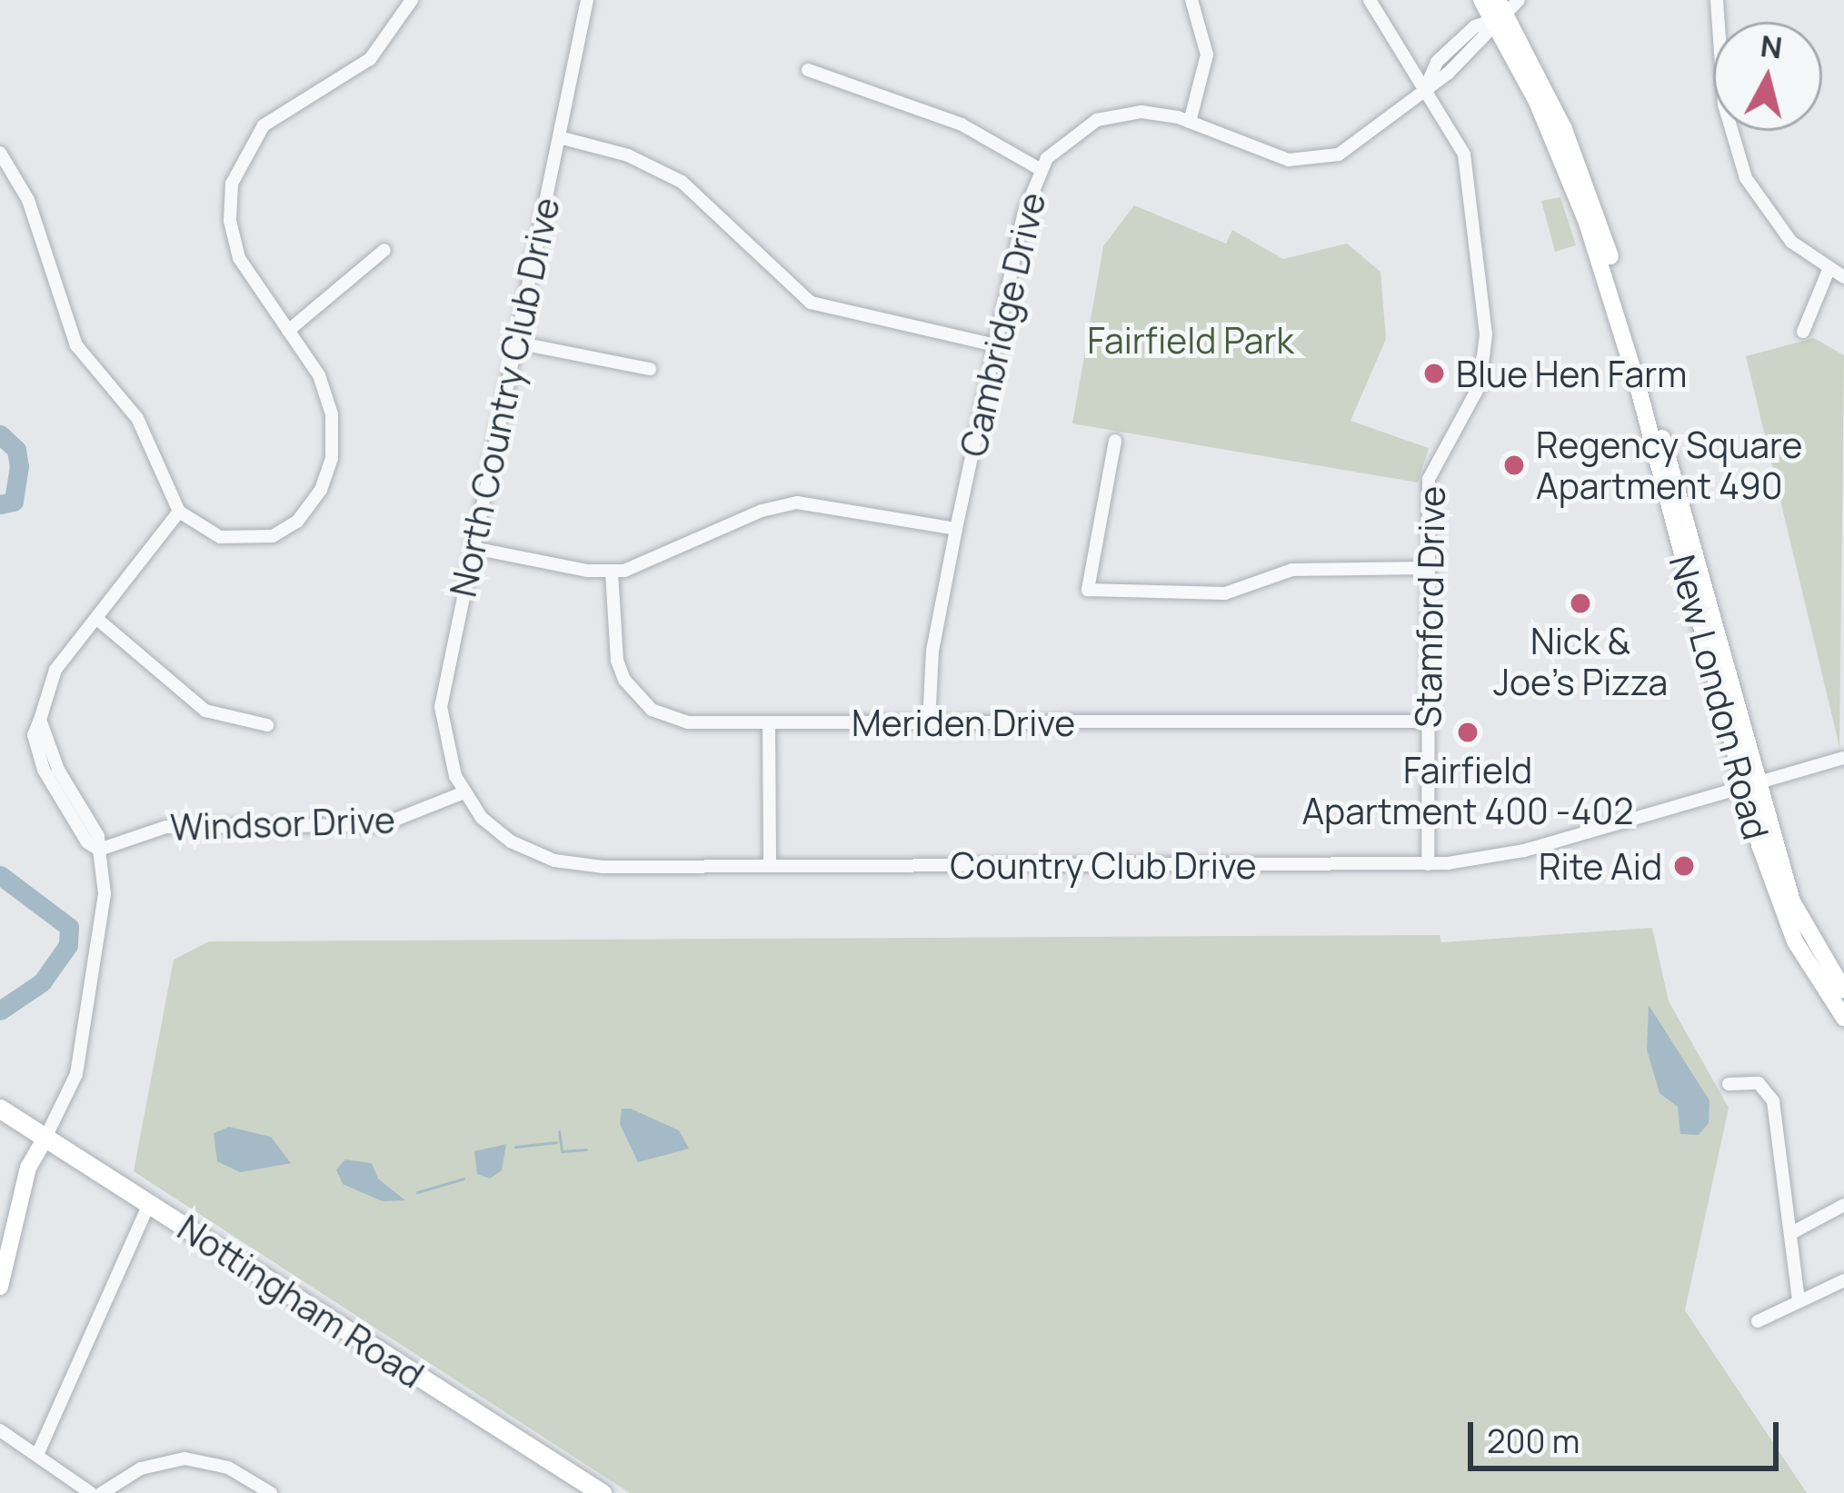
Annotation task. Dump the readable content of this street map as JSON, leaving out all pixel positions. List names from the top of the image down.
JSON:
{
  "streets": {
    "main road": ["New London Road", "Nottingham Road"],
    "street": [
      "Cambridge Drive",
      "North Country Club Drive",
      "Stamford Drive",
      "Meriden Drive",
      "Windsor Drive",
      "Country Club Drive"
    ]
  },
  "crossings": [
    ["Cambridge Drive", "Stamford Drive"],
    ["Cambridge Drive", "New London Road"],
    ["Cambridge Drive", "Meriden Drive"],
    ["North Country Club Drive", "Windsor Drive"],
    ["North Country Club Drive", "Country Club Drive"],
    ["Stamford Drive", "Meriden Drive"],
    ["Stamford Drive", "Country Club Drive"],
    ["New London Road", "Country Club Drive"],
    ["Windsor Drive", "Country Club Drive"]
  ],
  "parks": ["Fairfield Park"],
  "places": [
    "Blue Hen Farm",
    "Regency Square Apartment 490",
    "Nick & Joe's Pizza",
    "Fairfield Apartment 400 -402",
    "Rite Aid"
  ],
  "scale_bar": "200 m",
  "north": "top"
}
